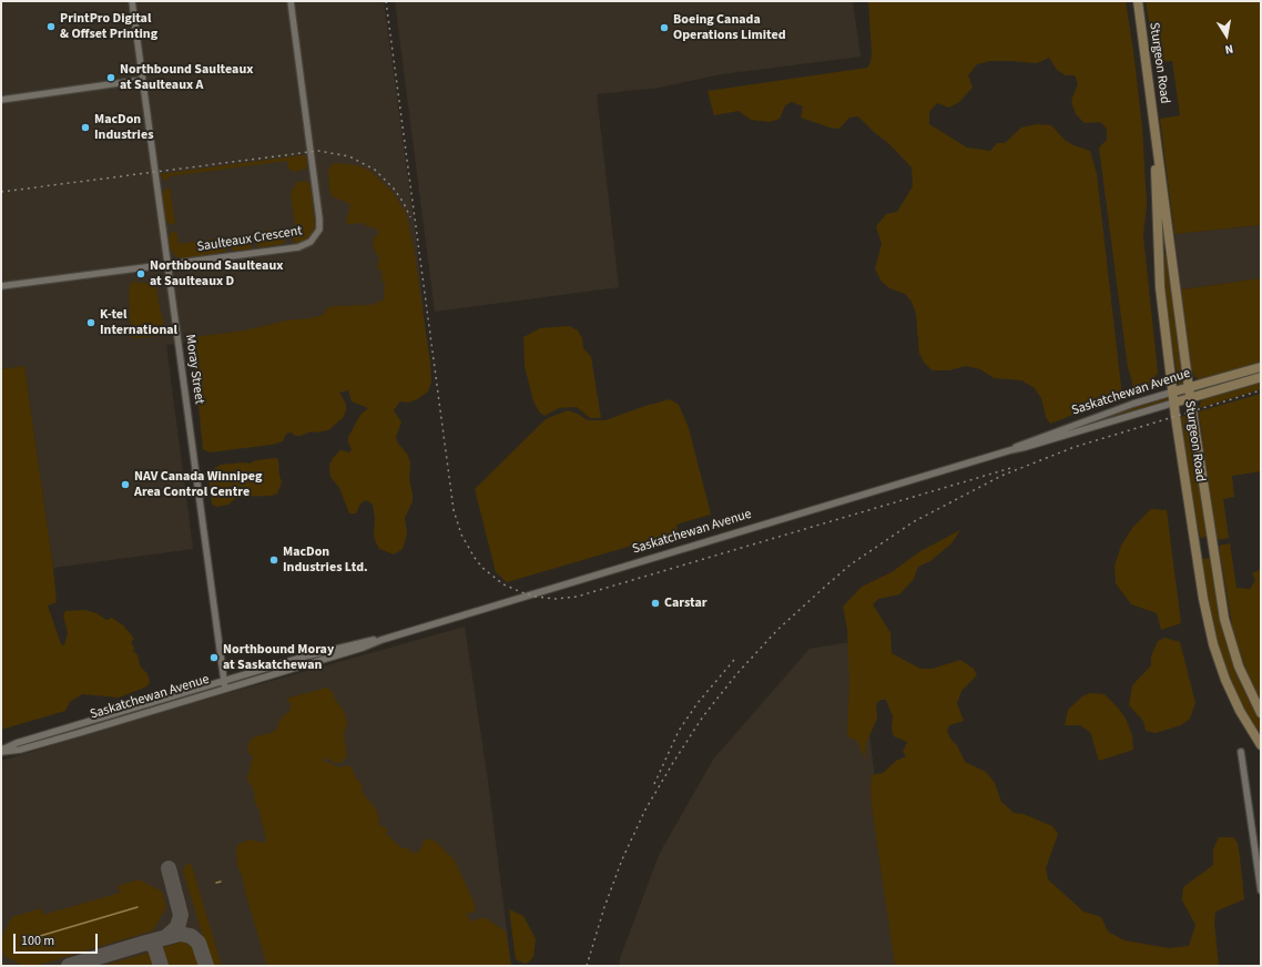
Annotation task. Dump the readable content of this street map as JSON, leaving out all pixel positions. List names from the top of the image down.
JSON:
{
  "streets": {
    "main road": ["Sturgeon Road", "Saskatchewan Avenue"],
    "street": ["Saulteaux Crescent", "Moray Street"]
  },
  "crossings": [
    ["Sturgeon Road", "Saskatchewan Avenue"],
    ["Saulteaux Crescent", "Moray Street"],
    ["Moray Street", "Saskatchewan Avenue"]
  ],
  "places": [
    "PrintPro Digital & Offset Printing",
    "Boeing Canada Operations Limited",
    "Northbound Saulteaux at Saulteaux A",
    "MacDon Industries",
    "Northbound Saulteaux at Saulteaux D",
    "K-tel International",
    "NAV Canada Winnipeg Area Control Centre",
    "MacDon Industries Ltd.",
    "Carstar",
    "Northbound Moray at Saskatchewan"
  ],
  "scale_bar": "100 m",
  "north": "bottom"
}
